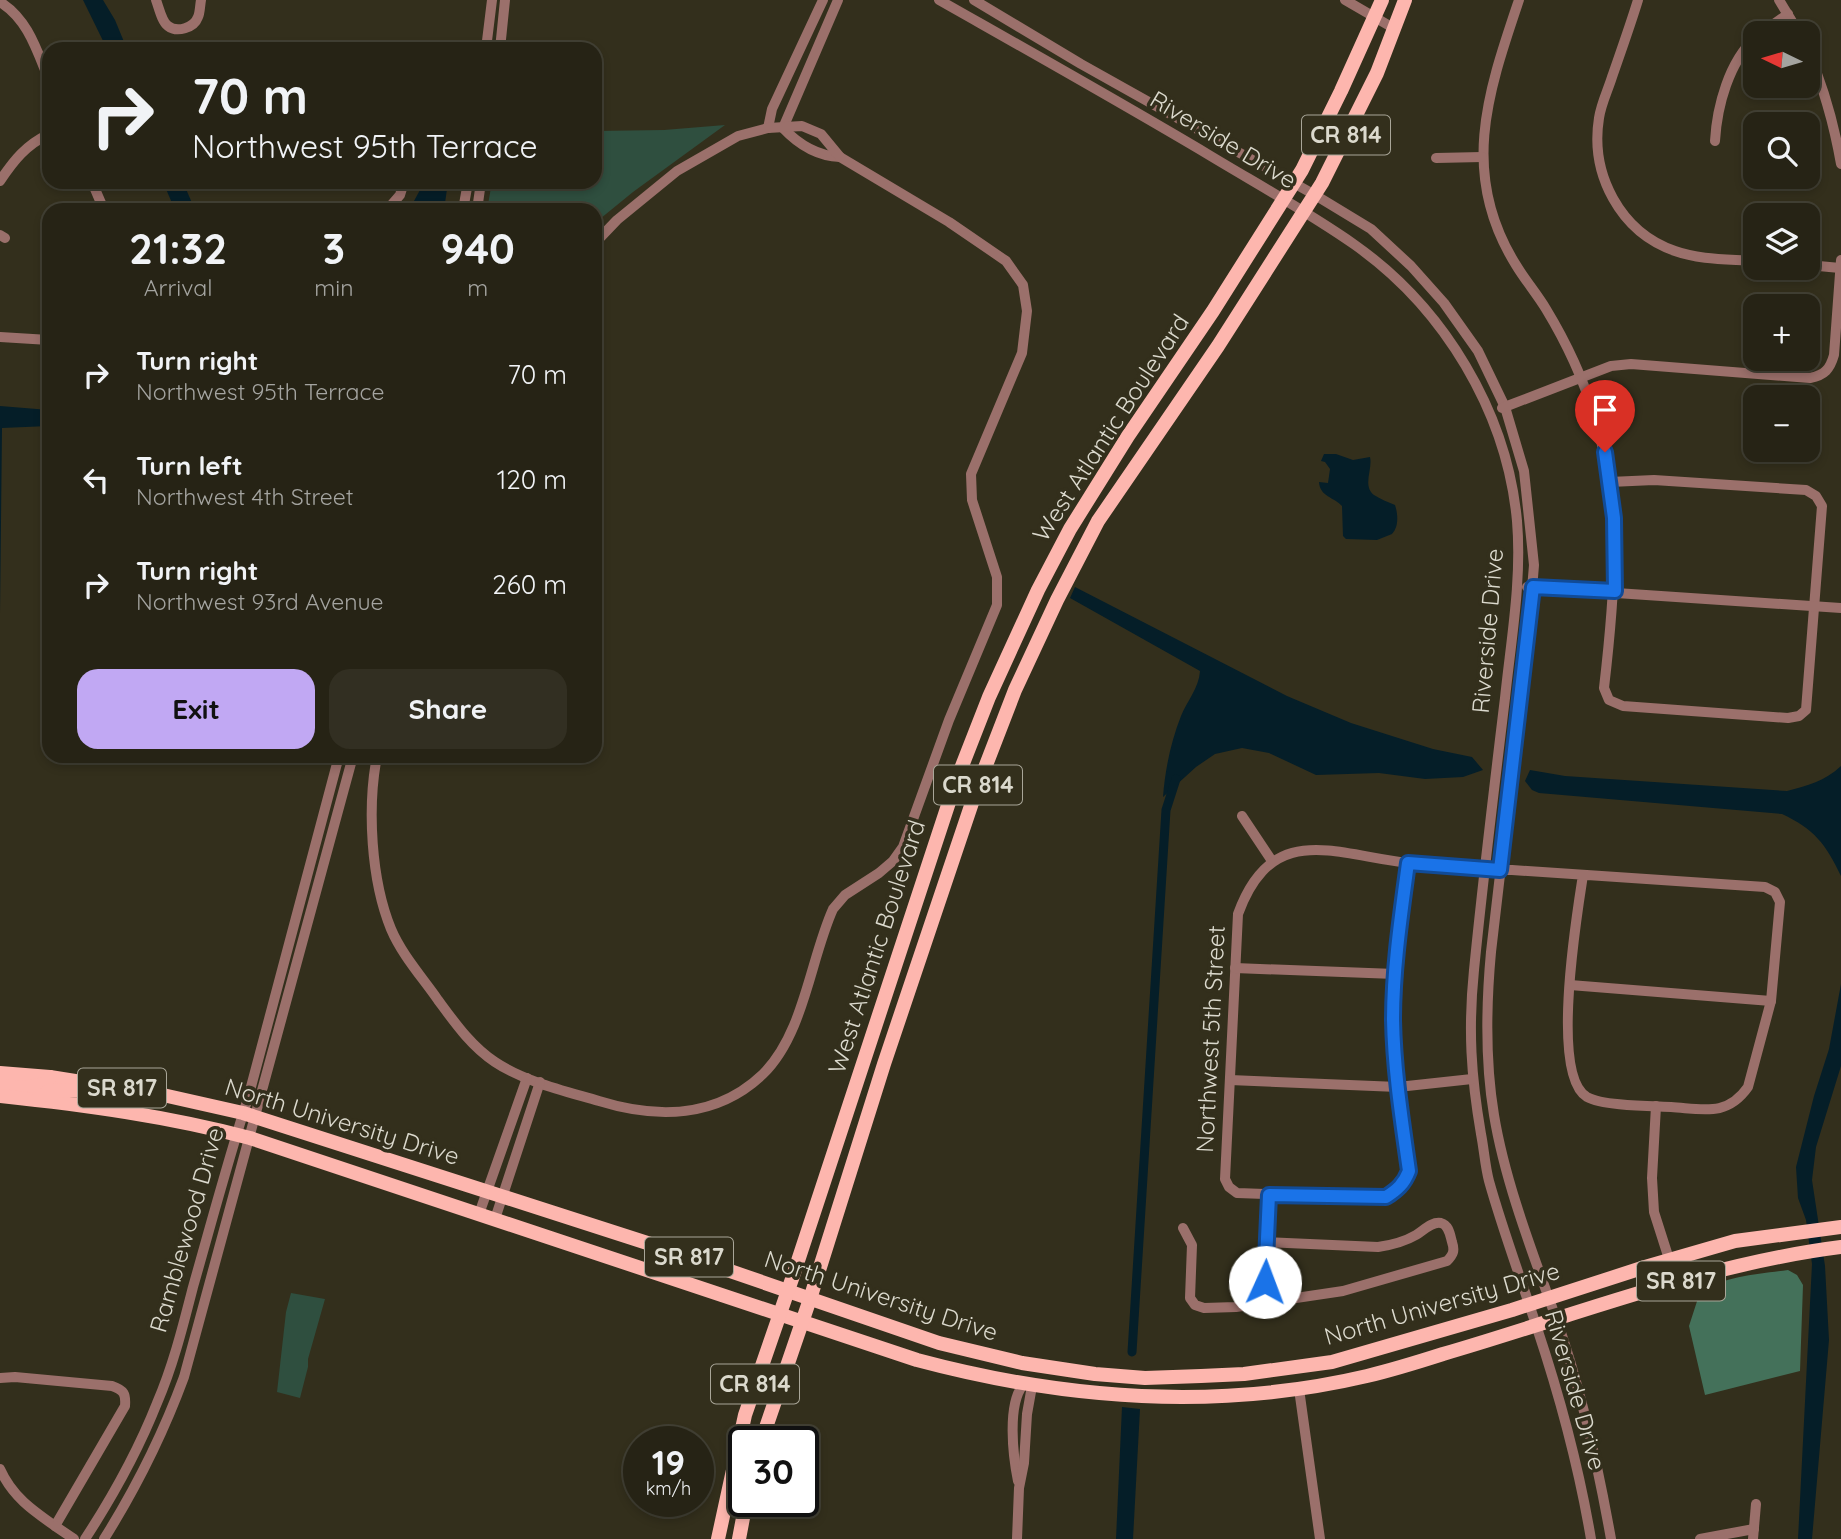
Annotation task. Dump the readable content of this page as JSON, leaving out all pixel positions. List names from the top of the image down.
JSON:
{
  "streets": {
    "main road": [
      "CR 814",
      "West Atlantic Boulevard",
      "SR 817",
      "North University Drive"
    ],
    "street": ["Riverside Drive", "Northwest 5th Street", "Ramblewood Drive"]
  },
  "crossings": [
    ["Riverside Drive", "West Atlantic Boulevard"],
    ["Riverside Drive", "North University Drive"],
    ["West Atlantic Boulevard", "North University Drive"],
    ["North University Drive", "Ramblewood Drive"]
  ],
  "north": "left",
  "page": {
    "map_buttons": ["+", "−"],
    "turn": ["70 m", "Northwest 95th Terrace"],
    "eta": [
      "21:32",
      "Arrival",
      "3",
      "min",
      "940",
      "m"
    ],
    "list": [
      {
        "name": "Turn right",
        "note": "Northwest 95th Terrace",
        "value": "70 m"
      },
      {
        "name": "Turn left",
        "note": "Northwest 4th Street",
        "value": "120 m"
      },
      {
        "name": "Turn right",
        "note": "Northwest 93rd Avenue",
        "value": "260 m"
      }
    ],
    "buttons": ["Exit", "Share"],
    "speed": "19 km/h",
    "limit": "30"
  }
}
